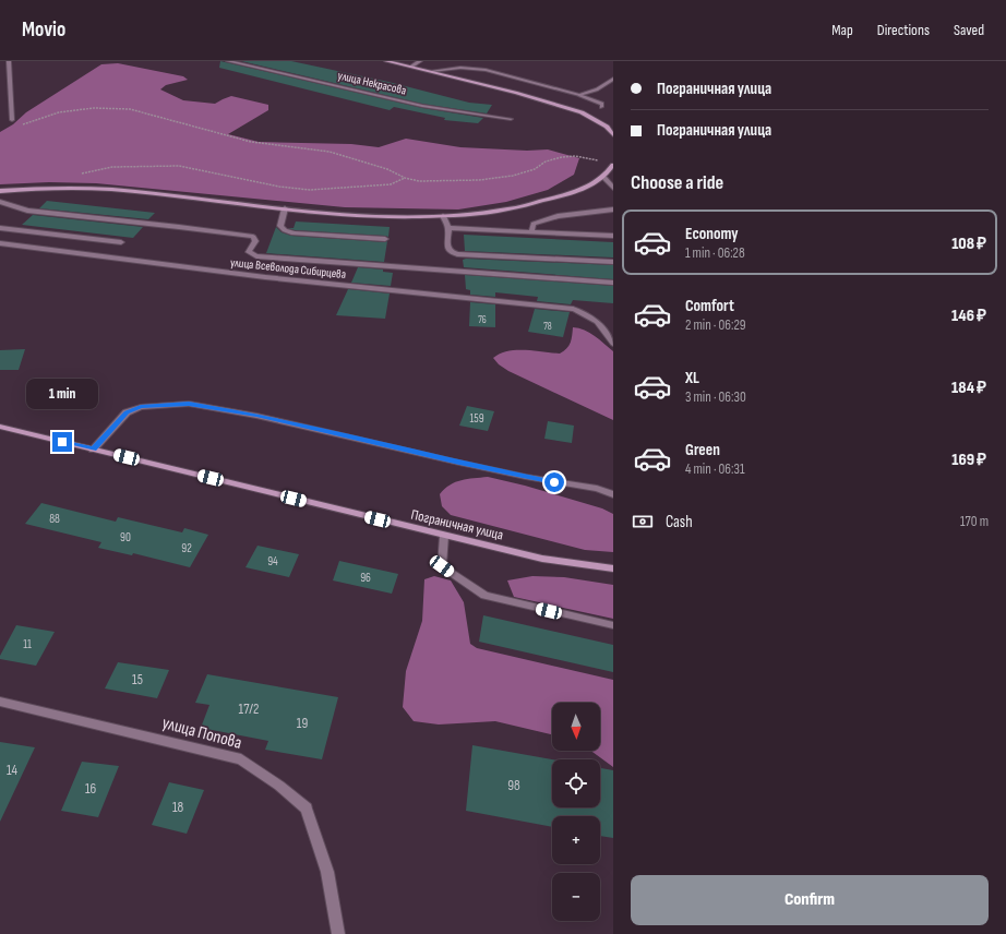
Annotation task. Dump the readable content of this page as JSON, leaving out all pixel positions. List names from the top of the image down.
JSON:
{
  "streets": {
    "main road": ["Пограничная улица"],
    "street": ["улица Некрасова", "улица Всеволода Сибирцева", "улица Попова"]
  },
  "house_numbers": [
    "76",
    "78",
    "159",
    "88",
    "90",
    "92",
    "94",
    "96",
    "11",
    "15",
    "17/2",
    "19",
    "14",
    "98",
    "16",
    "18"
  ],
  "north": "bottom",
  "page": {
    "header": "Movio",
    "nav": ["Map", "Directions", "Saved"],
    "banner": ["Пограничная улица", "Пограничная улица"],
    "heading": "Choose a ride",
    "list": [
      {
        "name": "Economy",
        "note": "1 min · 06:28",
        "value": "108 ₽"
      },
      {
        "name": "Comfort",
        "note": "2 min · 06:29",
        "value": "146 ₽"
      },
      {
        "name": "XL",
        "note": "3 min · 06:30",
        "value": "184 ₽"
      },
      {
        "name": "Green",
        "note": "4 min · 06:31",
        "value": "169 ₽"
      }
    ],
    "bubble": "1 min",
    "pay": ["Cash", "170 m"],
    "map_buttons": ["+", "−"],
    "buttons": "Confirm"
  }
}
